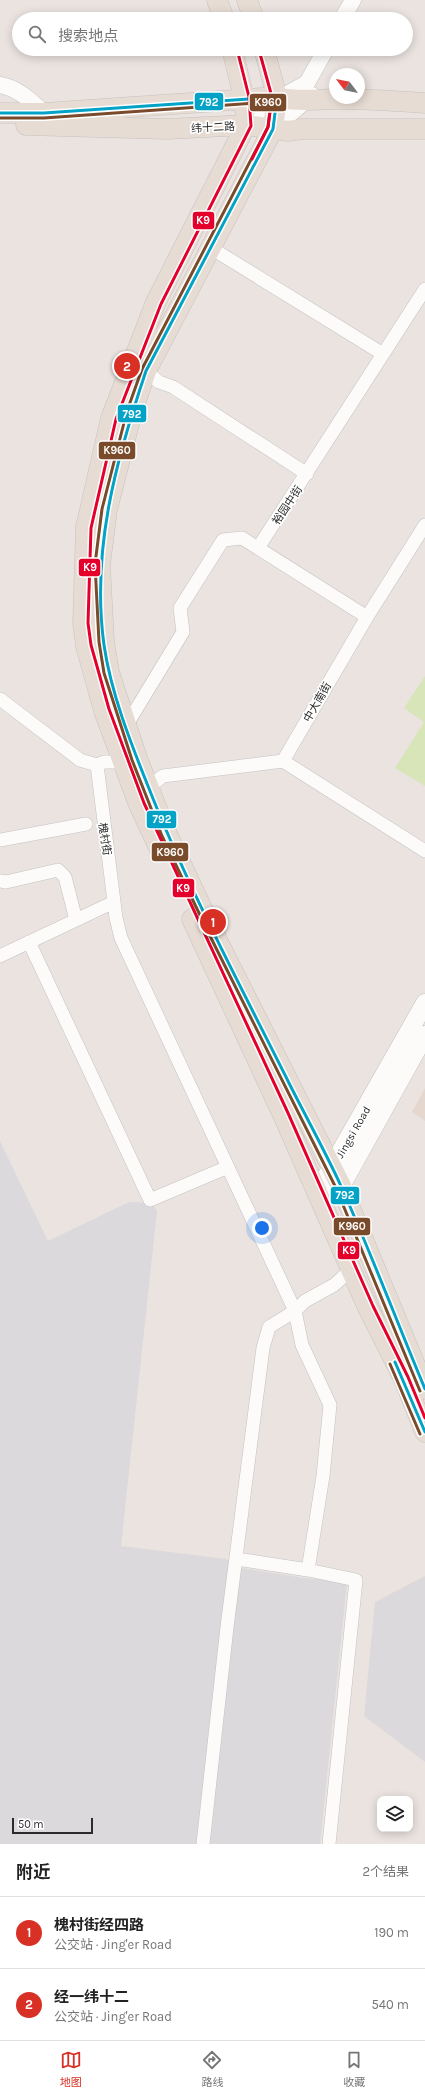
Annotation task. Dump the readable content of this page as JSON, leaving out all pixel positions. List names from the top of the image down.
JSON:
{
  "streets": {
    "main road": ["纬十二路", "Jingsi Road"],
    "street": ["裕园中街", "中大南街", "槐村街"]
  },
  "lines": ["transit line K9", "transit line 792", "transit line K960"],
  "scale_bar": "50 m",
  "north": "top left",
  "page": {
    "search": "搜索地点",
    "pins": ["2", "1"],
    "scale": "50 m",
    "heading": ["附近", "2个结果"],
    "list": [
      {
        "mark": "1",
        "name": "槐村街经四路",
        "note": "公交站 · Jing'er Road",
        "value": "190 m"
      },
      {
        "mark": "2",
        "name": "经一纬十二",
        "note": "公交站 · Jing'er Road",
        "value": "540 m"
      }
    ],
    "nav": ["地图", "路线", "收藏"]
  }
}
